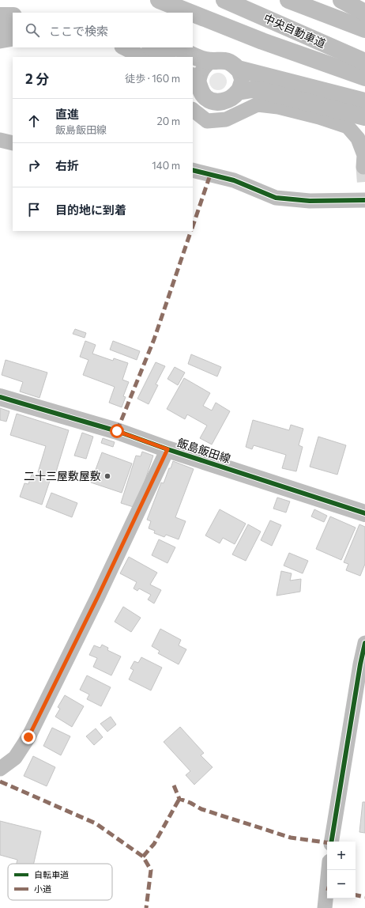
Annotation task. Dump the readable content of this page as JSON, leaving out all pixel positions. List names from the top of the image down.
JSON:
{
  "streets": {
    "main road": ["中央自動車道", "飯島飯田線"]
  },
  "places": ["二十三屋敷屋敷"],
  "legend": ["自転車道", "小道"],
  "page": {
    "search": "ここで検索",
    "heading": ["2 分", "徒歩 · 160 m"],
    "list": [
      ["直進", "飯島飯田線", "20 m"],
      ["右折", "140 m"],
      "目的地に到着"
    ],
    "map_buttons": ["+", "−"]
  }
}
